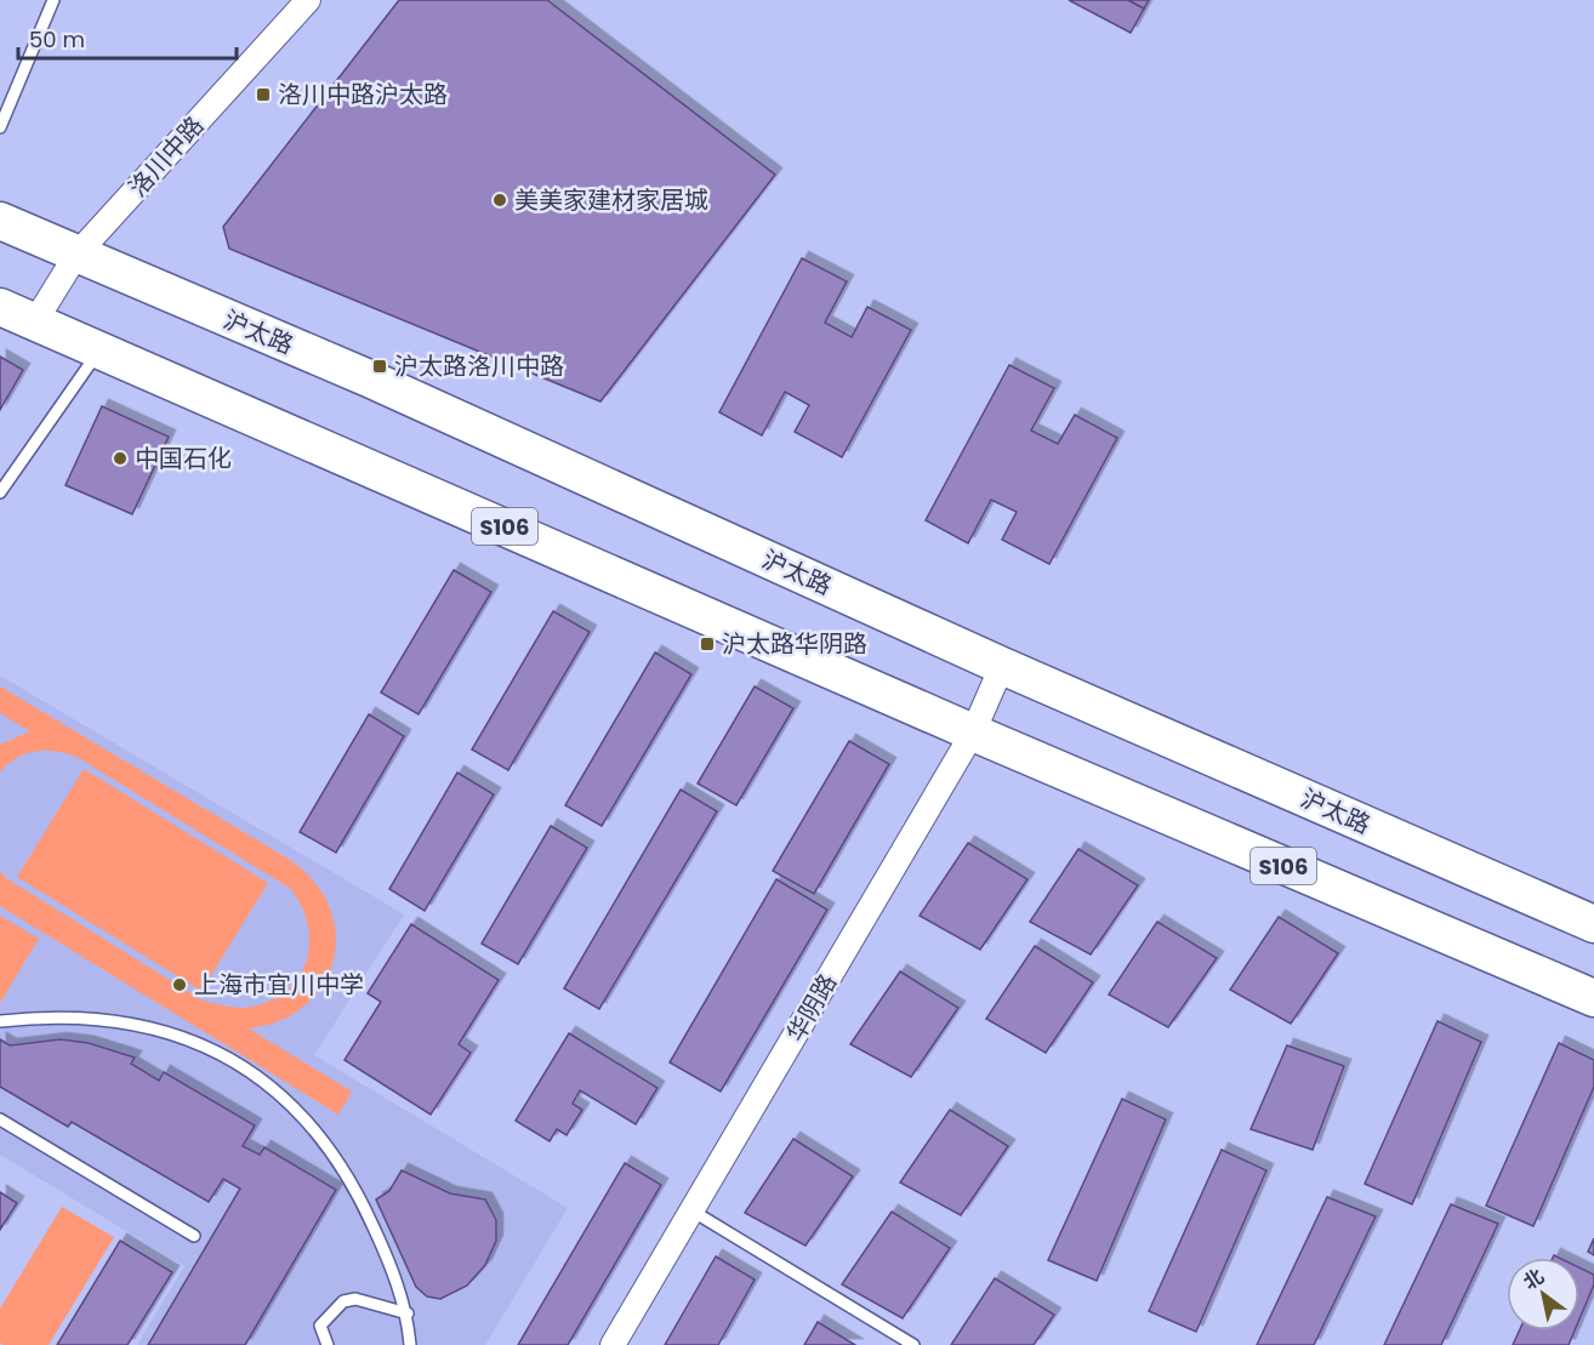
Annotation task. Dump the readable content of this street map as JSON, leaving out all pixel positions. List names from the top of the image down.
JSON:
{
  "streets": {
    "main road": ["沪太路", "S106"],
    "street": ["洛川中路", "华阴路"]
  },
  "crossings": [
    ["洛川中路", "沪太路"],
    ["洛川中路", "S106"],
    ["沪太路", "华阴路"],
    ["S106", "华阴路"]
  ],
  "places": {
    "transit": ["洛川中路沪太路", "沪太路洛川中路", "沪太路华阴路"],
    "other": ["美美家建材家居城", "中国石化", "上海市宜川中学"]
  },
  "scale_bar": "50 m",
  "north": "top left"
}
